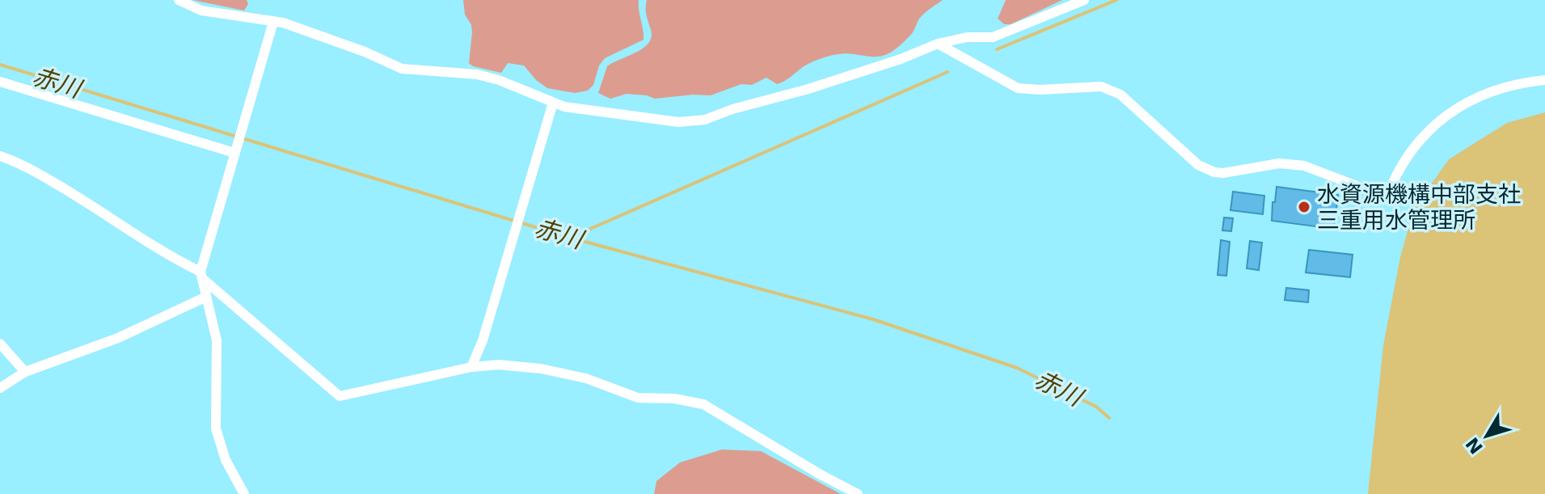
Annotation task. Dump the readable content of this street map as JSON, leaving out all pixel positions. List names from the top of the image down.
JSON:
{
  "water": ["赤川"],
  "places": ["水資源機構中部支社 三重用水管理所"],
  "north": "bottom left"
}
